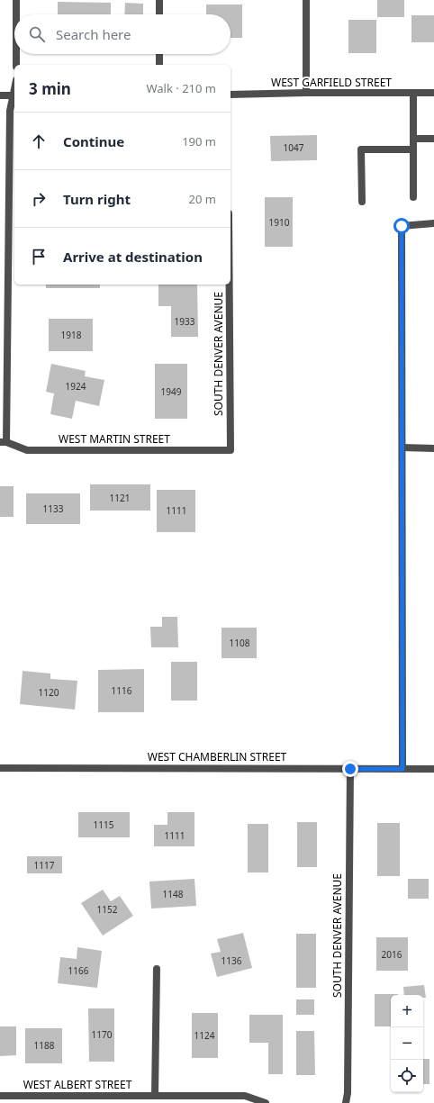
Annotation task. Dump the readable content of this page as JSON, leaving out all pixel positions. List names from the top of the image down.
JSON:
{
  "streets": {
    "street": [
      "WEST GARFIELD STREET",
      "SOUTH DENVER AVENUE",
      "WEST MARTIN STREET",
      "WEST CHAMBERLIN STREET",
      "WEST ALBERT STREET"
    ]
  },
  "crossings": [
    ["SOUTH DENVER AVENUE", "WEST MARTIN STREET"],
    ["SOUTH DENVER AVENUE", "WEST CHAMBERLIN STREET"]
  ],
  "house_numbers": [
    "1047",
    "1910",
    "1933",
    "1918",
    "1924",
    "1949",
    "1121",
    "1133",
    "1111",
    "1108",
    "1116",
    "1120",
    "1115",
    "1111",
    "1117",
    "1148",
    "1152",
    "2016",
    "1136",
    "1166",
    "1170",
    "1124",
    "1188"
  ],
  "page": {
    "search": "Search here",
    "heading": ["3 min", "Walk · 210 m"],
    "list": [
      ["Continue", "190 m"],
      ["Turn right", "20 m"],
      "Arrive at destination"
    ],
    "map_buttons": ["+", "−"]
  }
}
